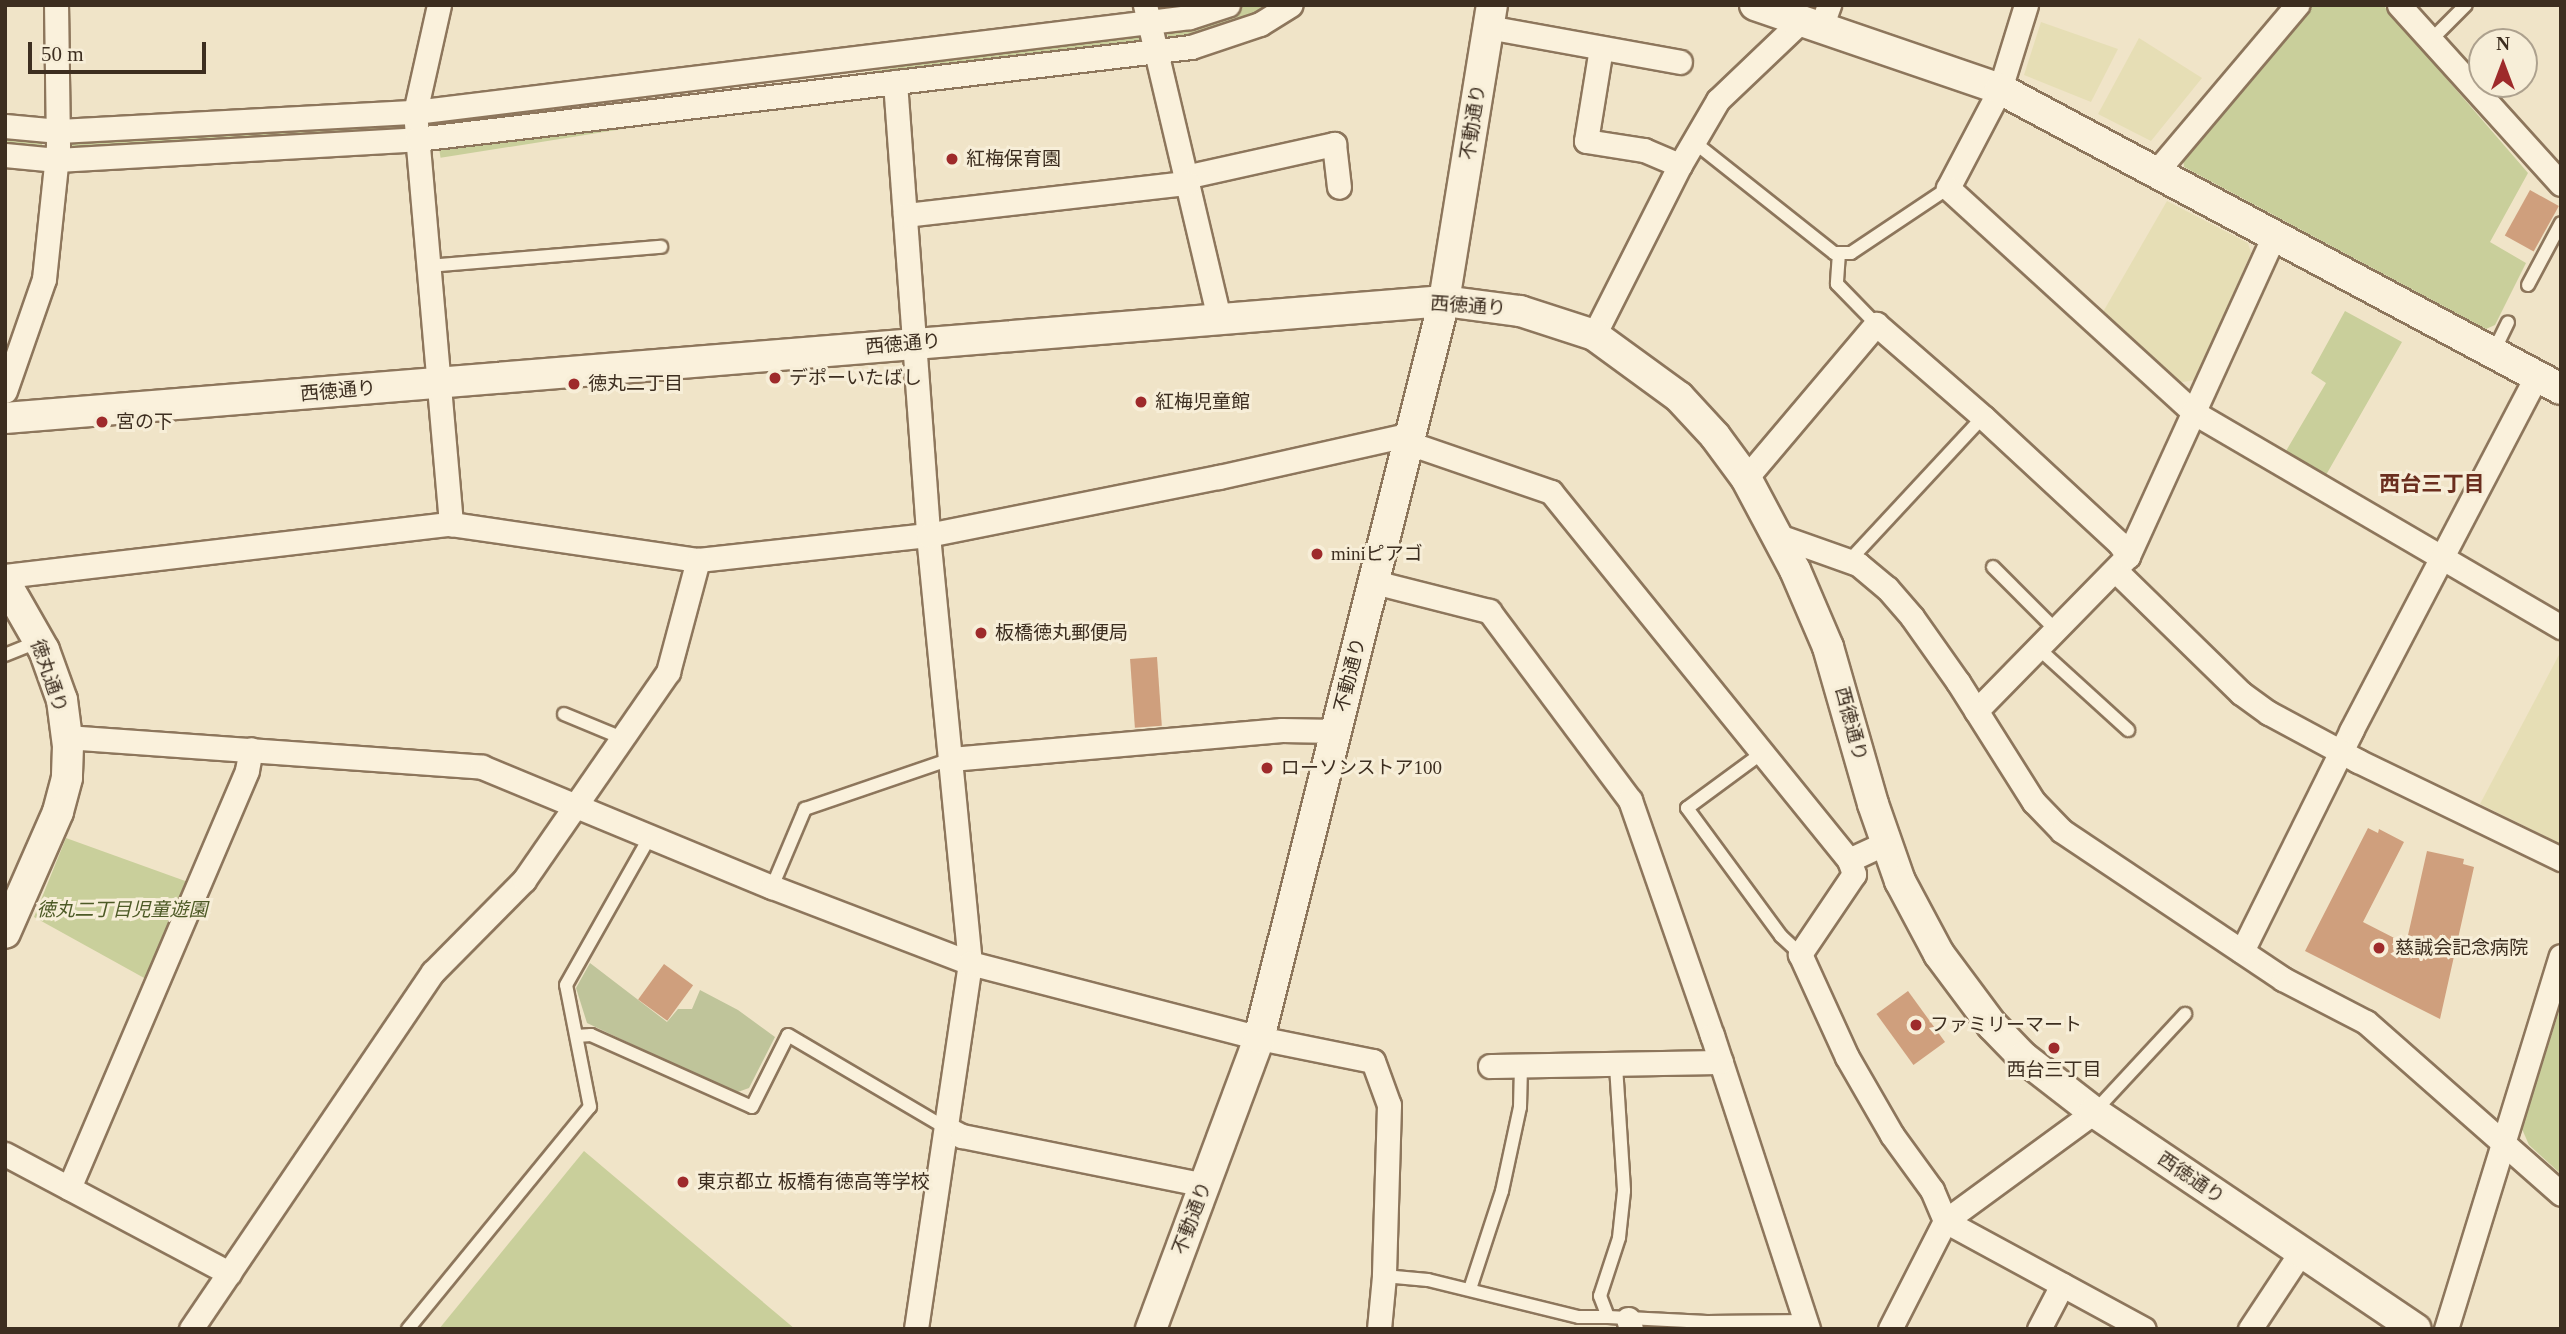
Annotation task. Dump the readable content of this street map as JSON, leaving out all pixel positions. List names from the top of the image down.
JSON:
{
  "streets": {
    "street": ["不動通り", "西徳通り", "徳丸通り"]
  },
  "crossings": [
    ["不動通り", "西徳通り"]
  ],
  "districts": ["西台三丁目"],
  "parks": ["徳丸二丁目児童遊園"],
  "places": [
    "紅梅保育園",
    "デポーいたばし",
    "徳丸二丁目",
    "紅梅児童館",
    "宮の下",
    "miniピアゴ",
    "板橋徳丸郵便局",
    "ローソンストア100",
    "慈誠会記念病院",
    "ファミリーマート",
    "西台三丁目",
    "東京都立 板橋有徳高等学校"
  ],
  "scale_bar": "50 m",
  "north": "top"
}
